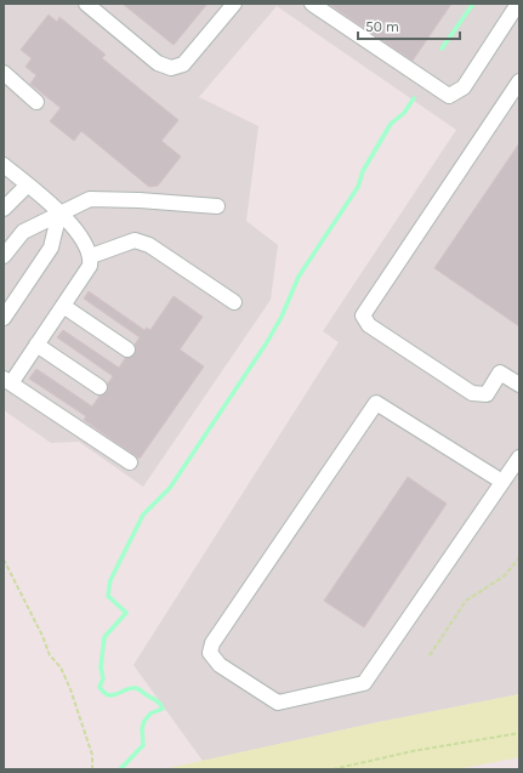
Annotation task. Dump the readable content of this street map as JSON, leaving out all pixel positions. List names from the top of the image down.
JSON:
{
  "scale_bar": "50 m"
}
